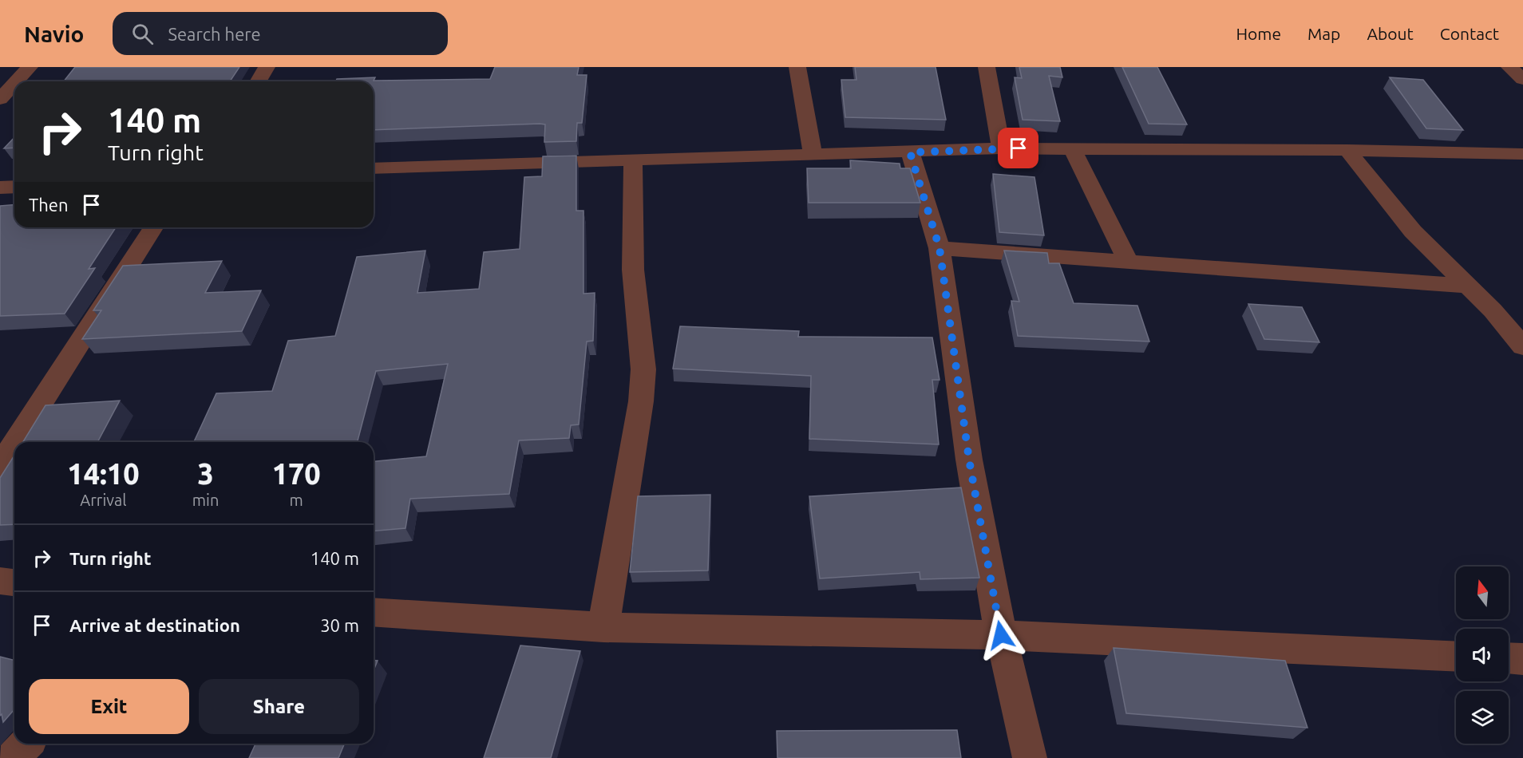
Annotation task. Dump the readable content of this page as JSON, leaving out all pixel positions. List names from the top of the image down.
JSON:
{
  "north": "top",
  "page": {
    "header": "Navio",
    "search": "Search here",
    "nav": [
      "Home",
      "Map",
      "About",
      "Contact"
    ],
    "turn": ["140 m", "Turn right"],
    "then": "Then",
    "eta": [
      "14:10",
      "Arrival",
      "3",
      "min",
      "170",
      "m"
    ],
    "list": [
      {
        "name": "Turn right",
        "value": "140 m"
      },
      {
        "name": "Arrive at destination",
        "value": "30 m"
      }
    ],
    "buttons": ["Exit", "Share"]
  }
}
